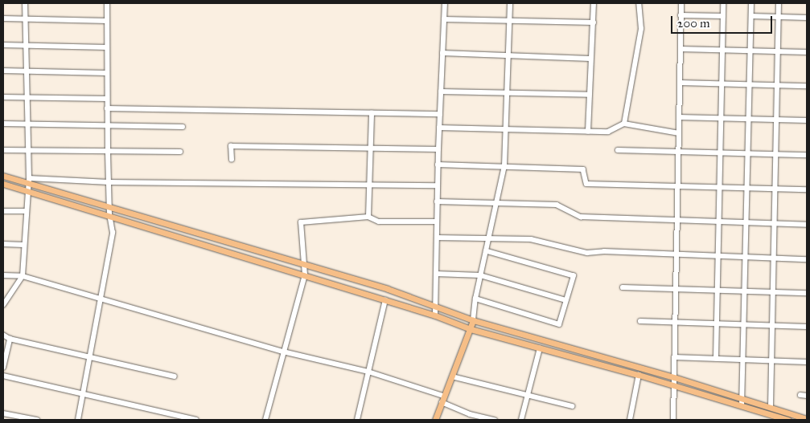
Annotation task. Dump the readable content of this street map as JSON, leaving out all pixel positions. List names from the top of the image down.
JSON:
{
  "scale_bar": "200 m"
}
